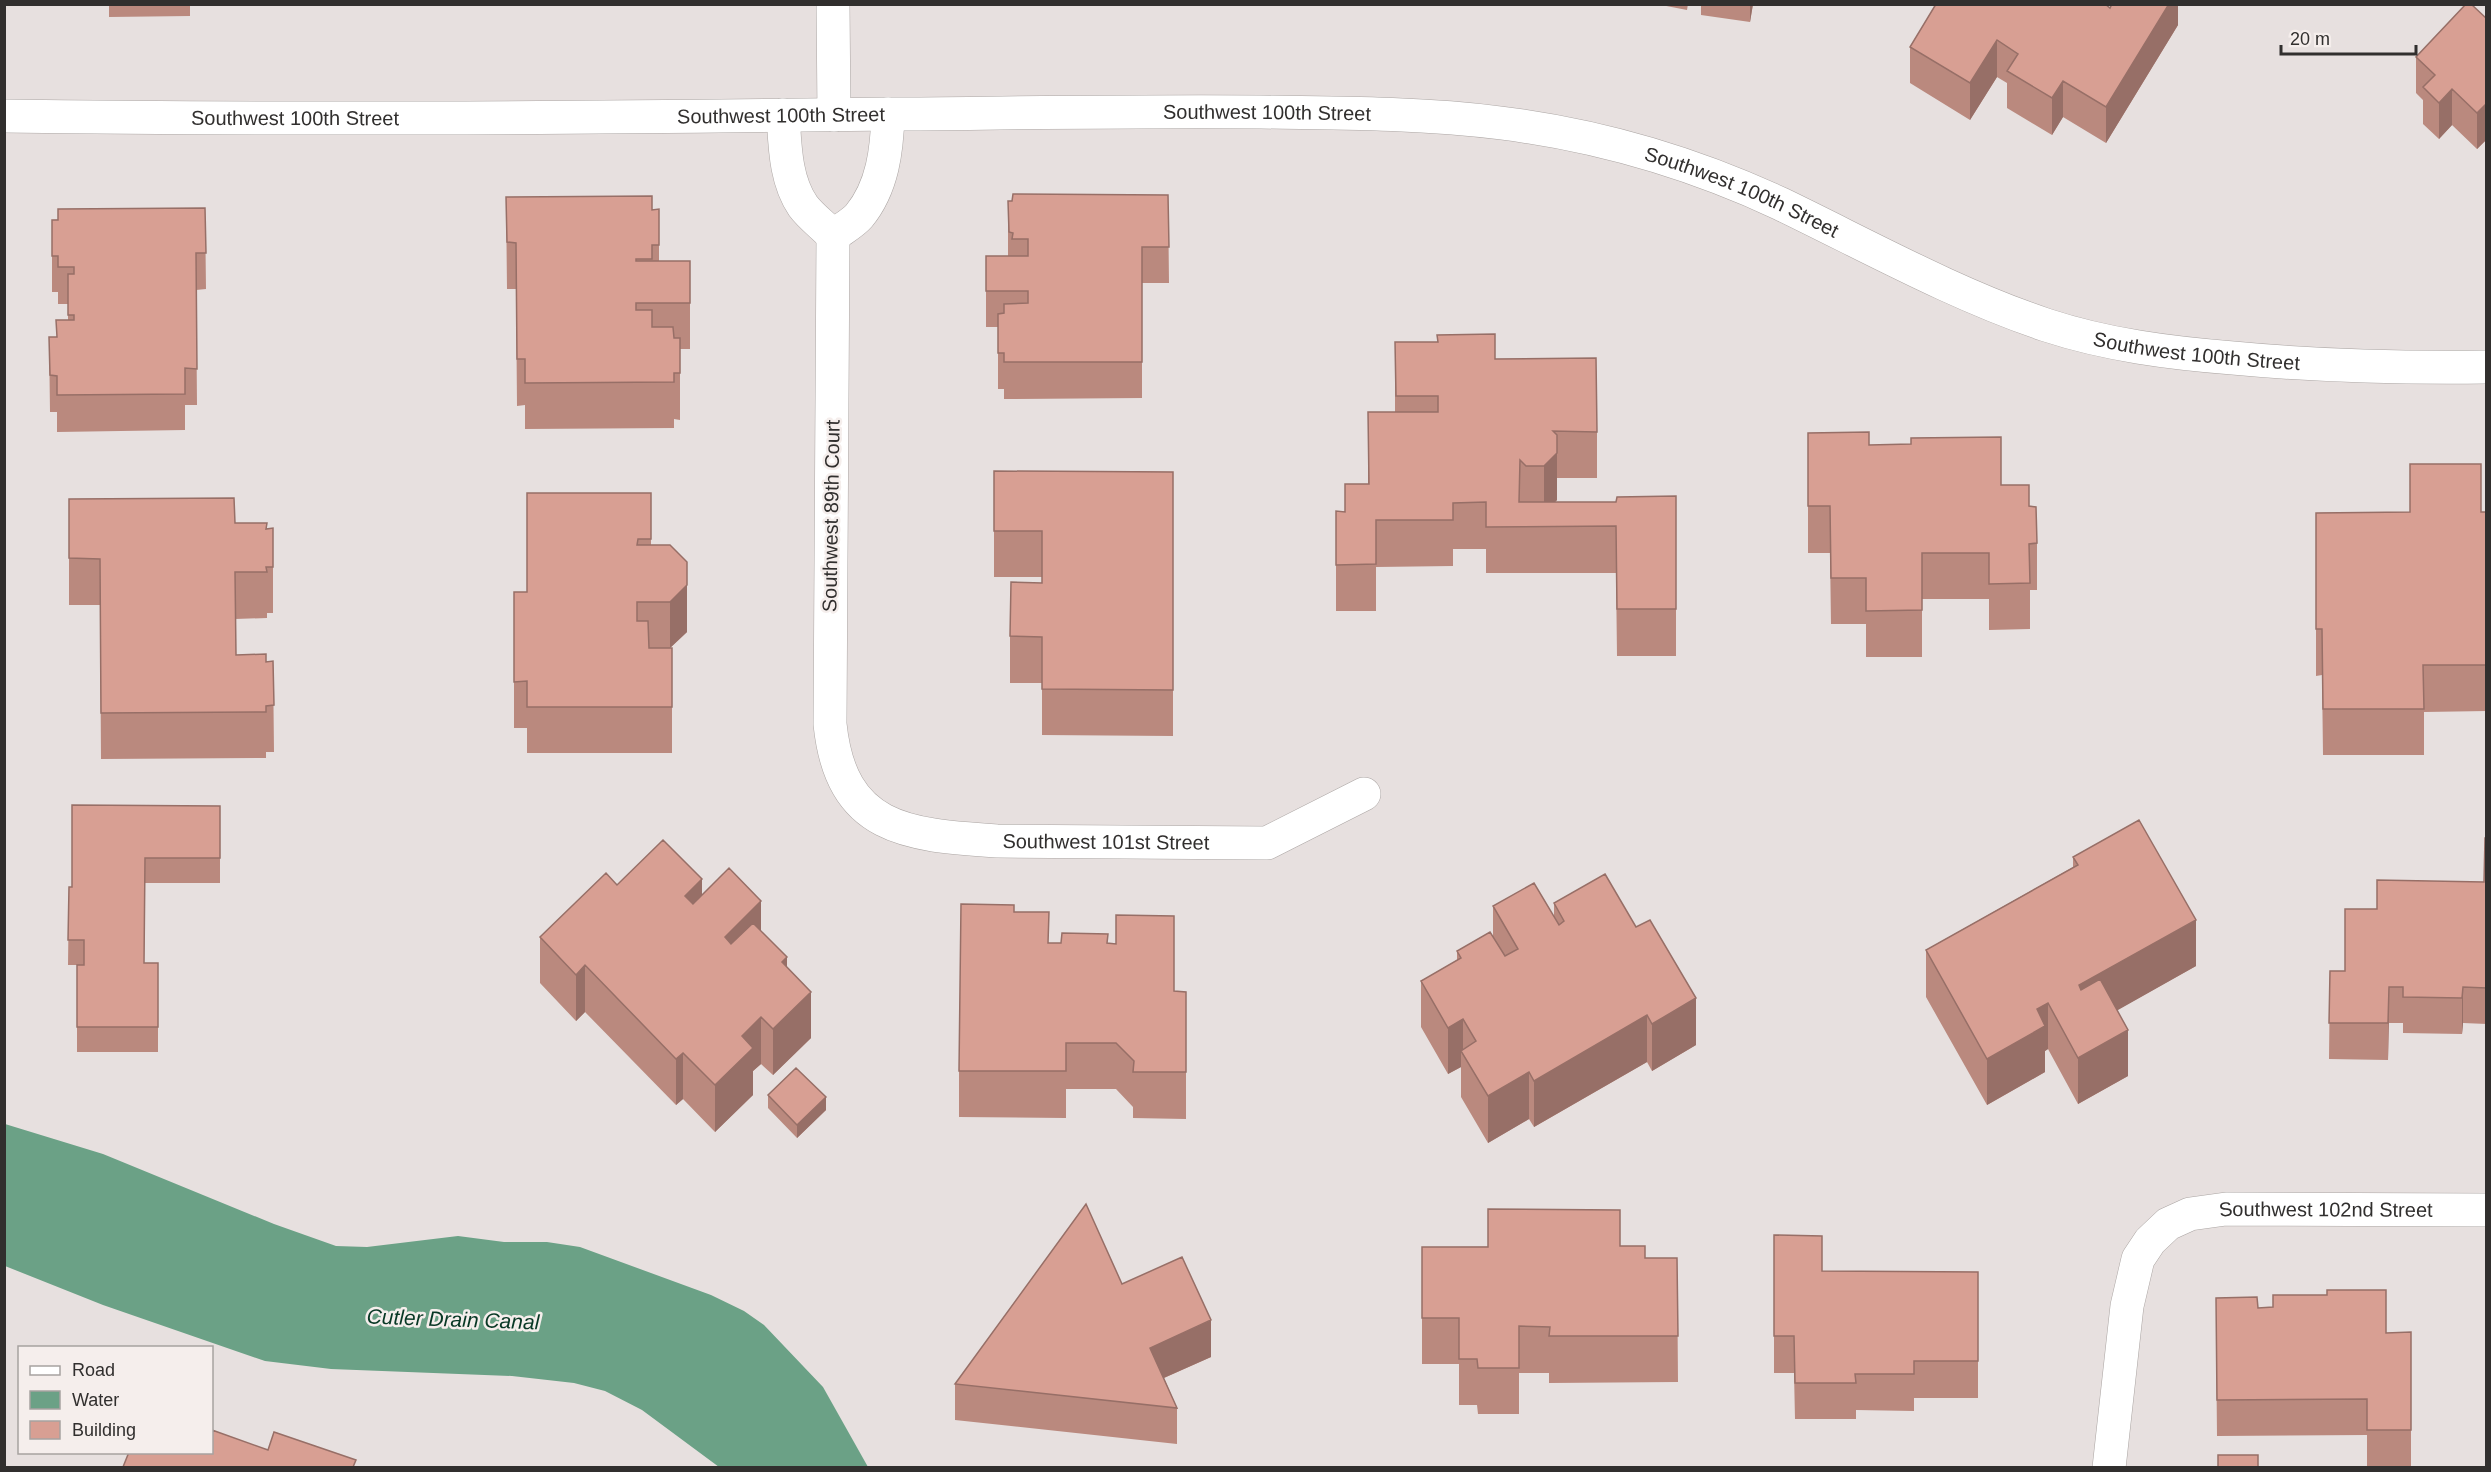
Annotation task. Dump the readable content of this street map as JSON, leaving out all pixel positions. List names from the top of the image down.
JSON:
{
  "streets": {
    "street": [
      "Southwest 100th Street",
      "Southwest 89th Court",
      "Southwest 101st Street",
      "Southwest 102nd Street"
    ]
  },
  "crossings": [
    ["Southwest 89th Court", "Southwest 101st Street"]
  ],
  "water": ["Cutler Drain Canal"],
  "legend": ["Road", "Water", "Building"],
  "scale_bar": "20 m"
}
